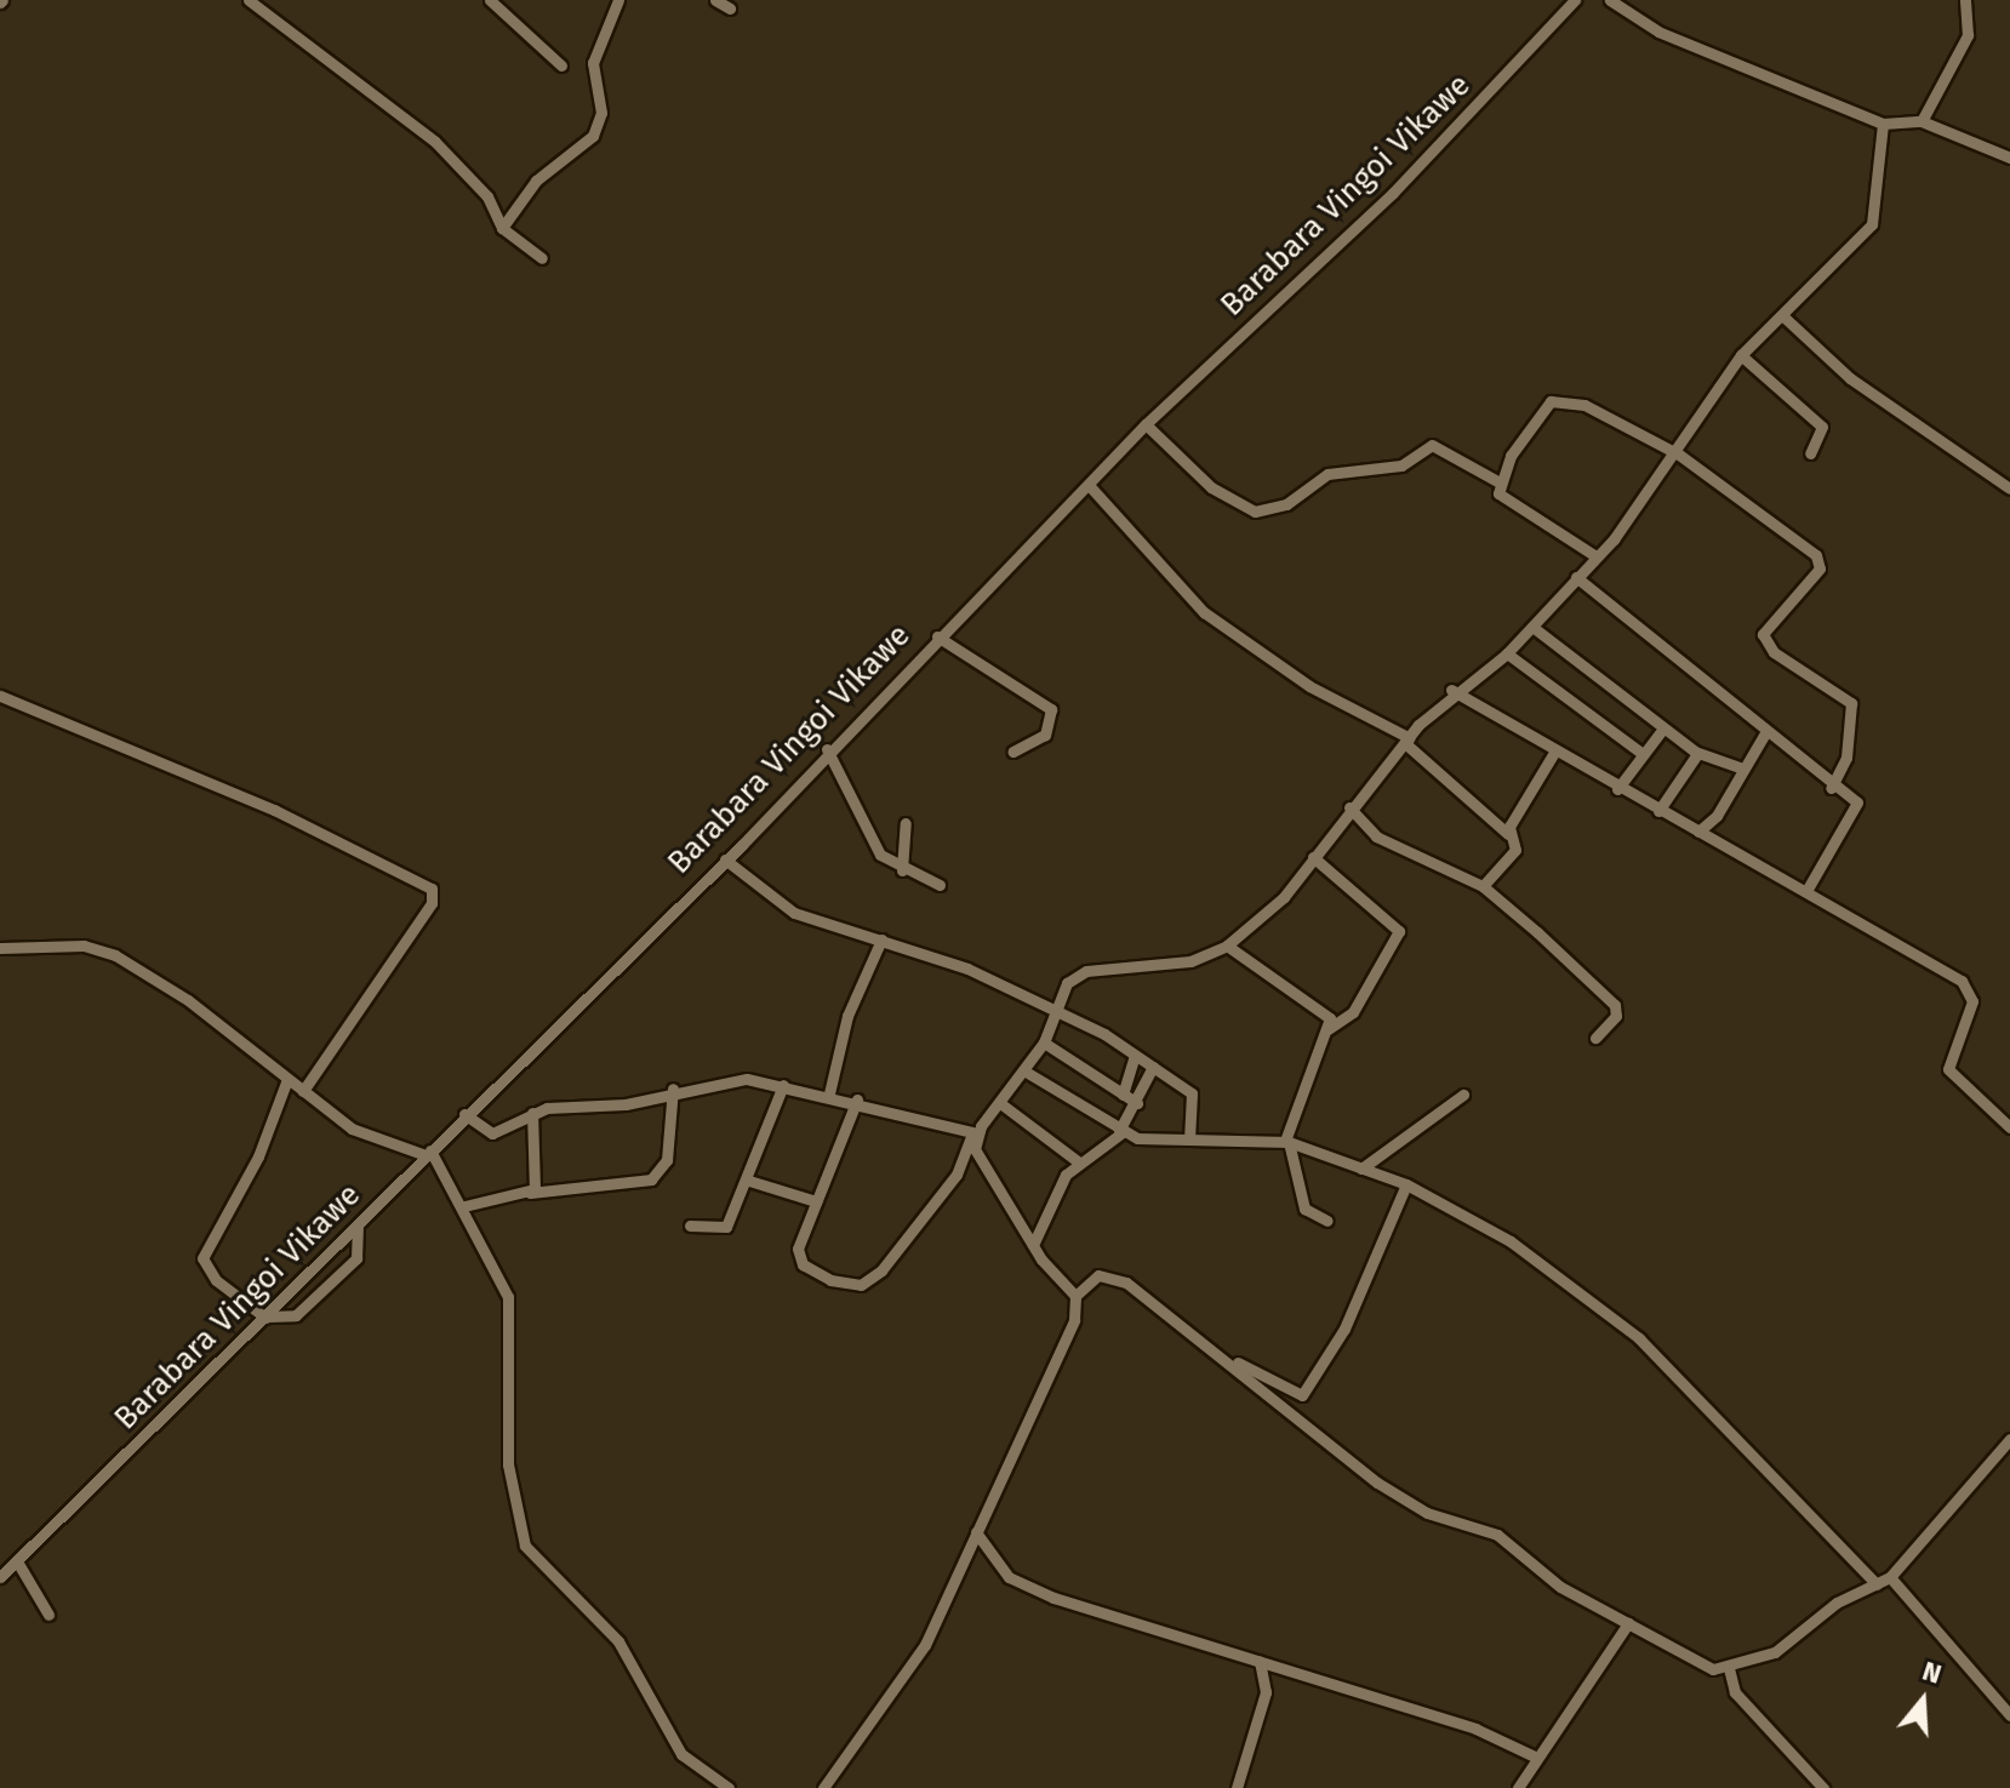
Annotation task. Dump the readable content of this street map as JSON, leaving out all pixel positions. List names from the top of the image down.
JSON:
{
  "streets": {
    "street": ["Barabara Vingoi Vikawe"]
  },
  "north": "top"
}
